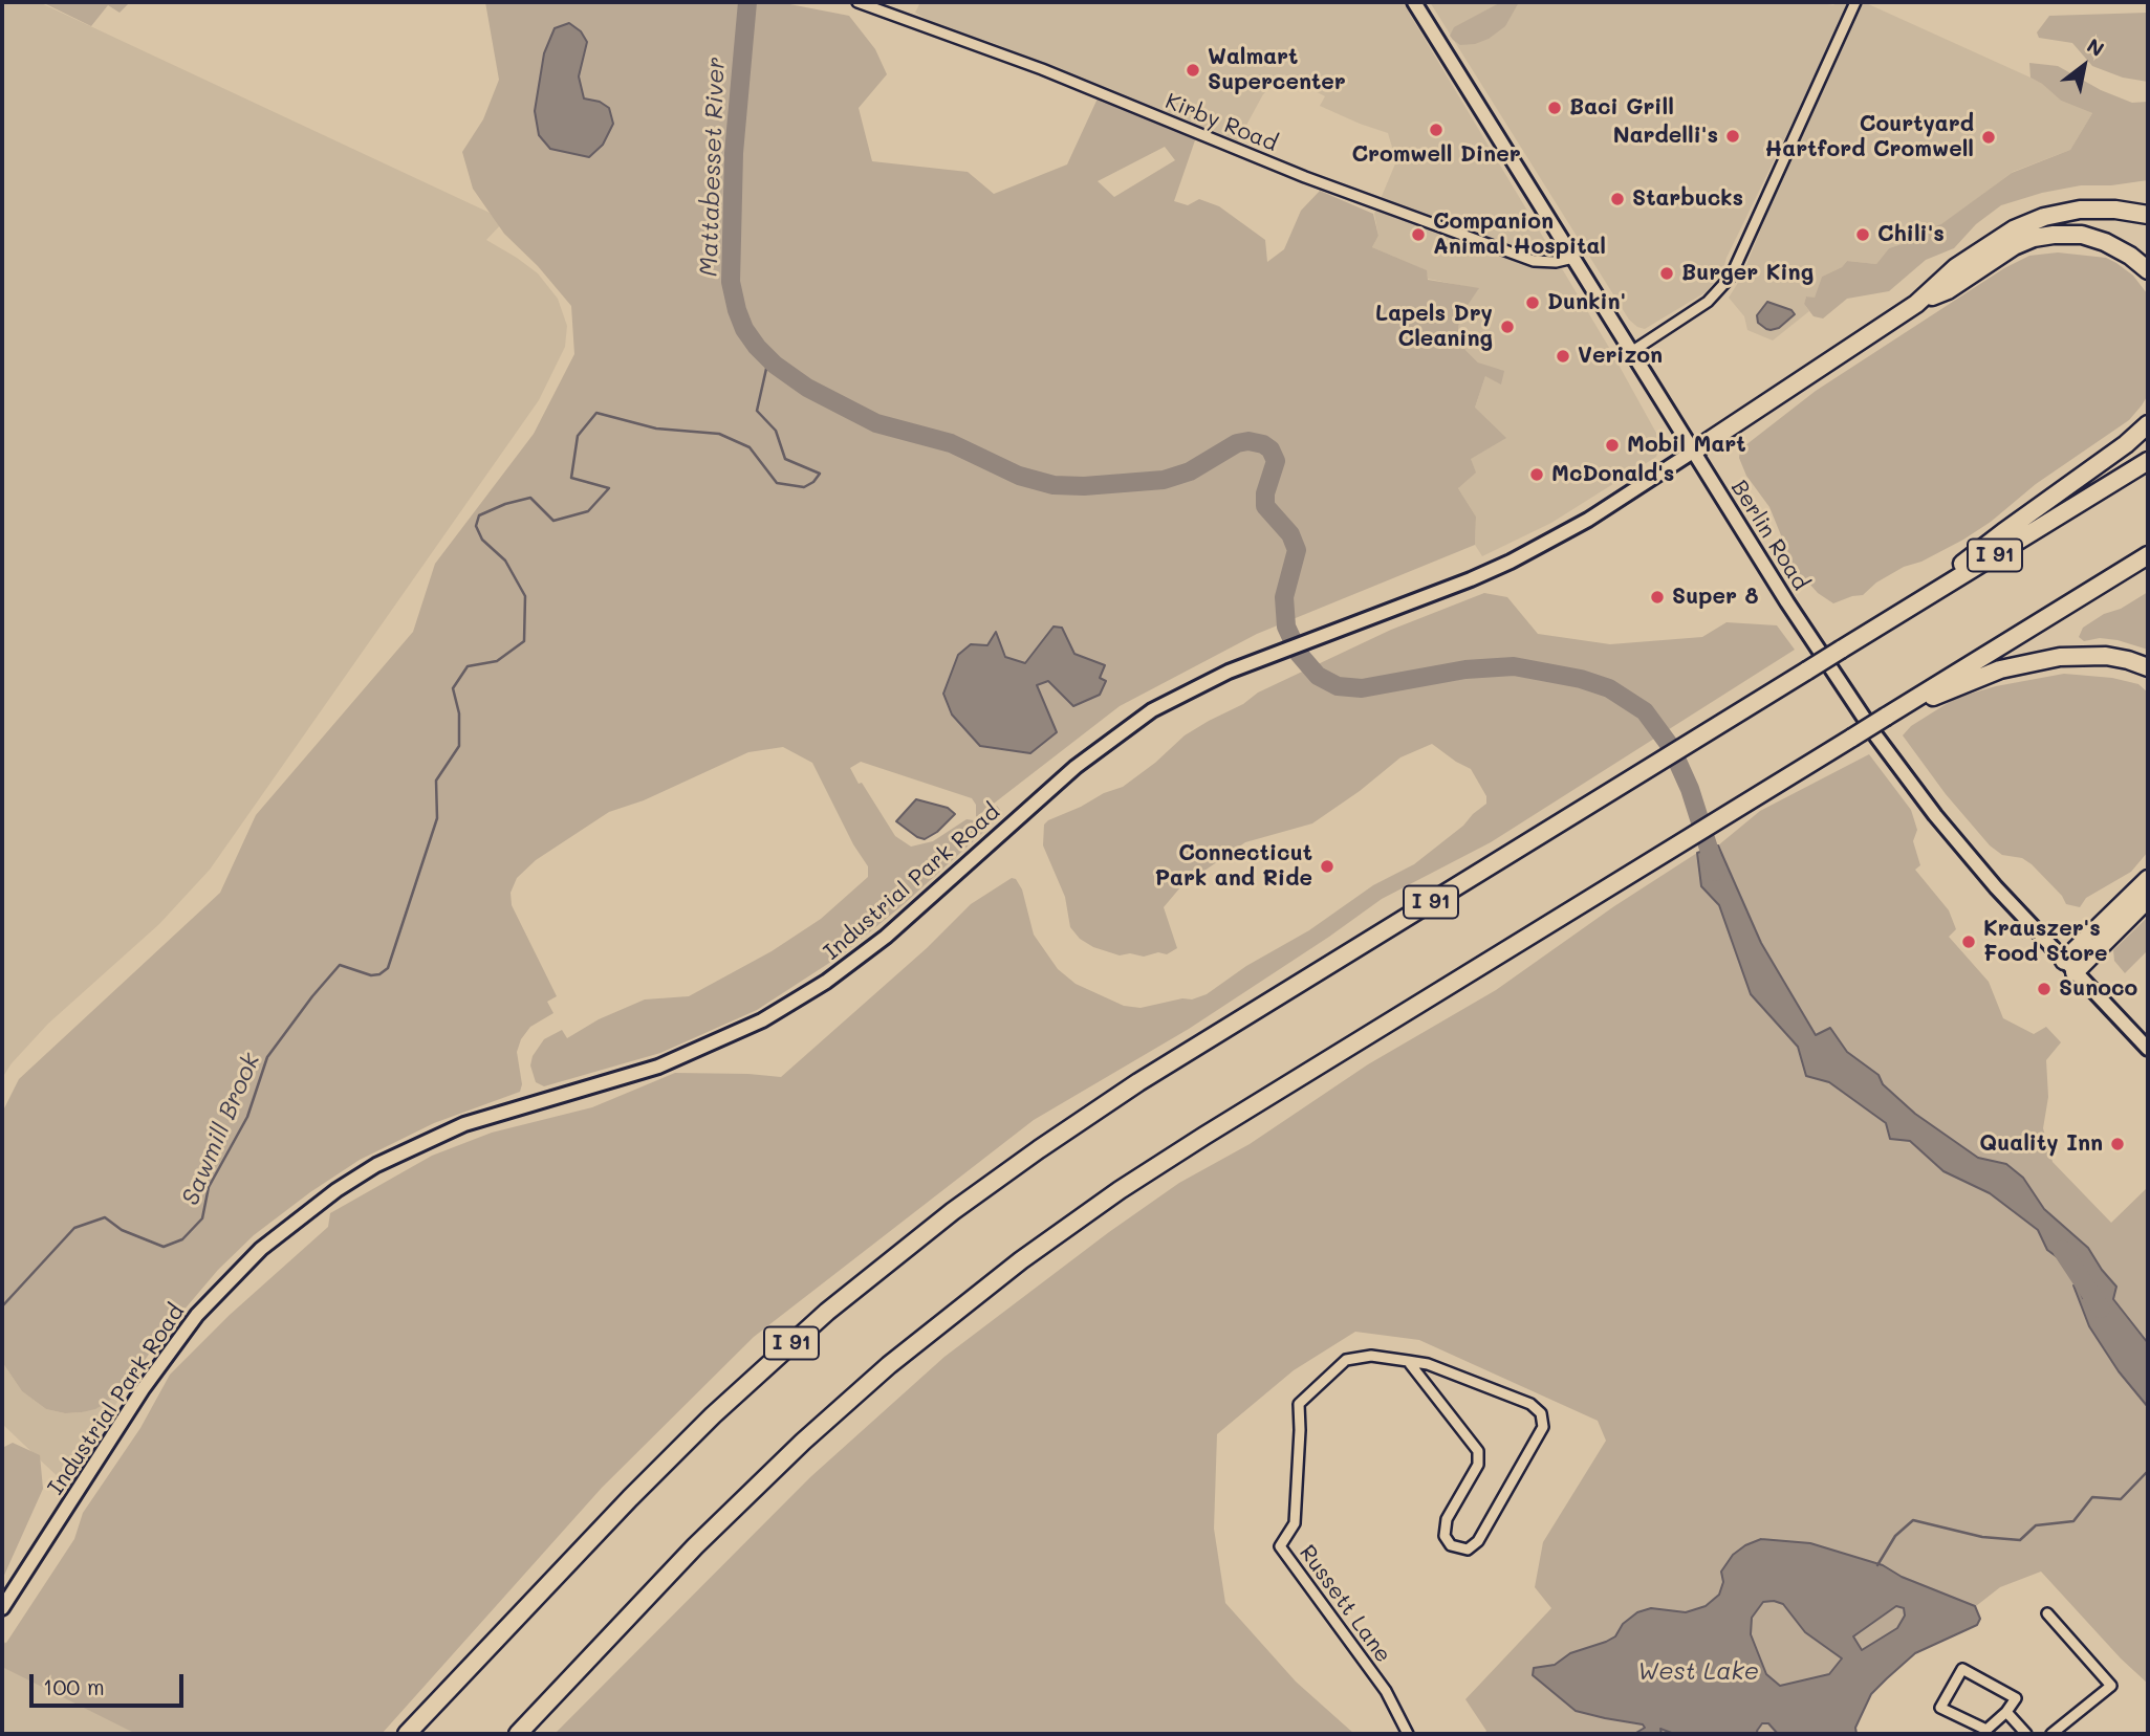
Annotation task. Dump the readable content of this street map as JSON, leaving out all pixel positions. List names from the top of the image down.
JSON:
{
  "streets": {
    "highway": ["I 91"],
    "street": [
      "Kirby Road",
      "Berlin Road",
      "Industrial Park Road",
      "Russett Lane"
    ]
  },
  "crossings": [
    ["Kirby Road", "Berlin Road"],
    ["Berlin Road", "Industrial Park Road"]
  ],
  "water": ["Mattabesset River", "Sawmill Brook", "West Lake"],
  "places": [
    "Walmart Supercenter",
    "Baci Grill",
    "Cromwell Diner",
    "Nardelli's",
    "Courtyard Hartford Cromwell",
    "Starbucks",
    "Companion Animal Hospital",
    "Chili's",
    "Burger King",
    "Dunkin'",
    "Lapels Dry Cleaning",
    "Verizon",
    "Mobil Mart",
    "McDonald's",
    "Super 8",
    "Connecticut Park and Ride",
    "Krauszer's Food Store",
    "Sunoco",
    "Quality Inn"
  ],
  "scale_bar": "100 m",
  "north": "top right"
}
